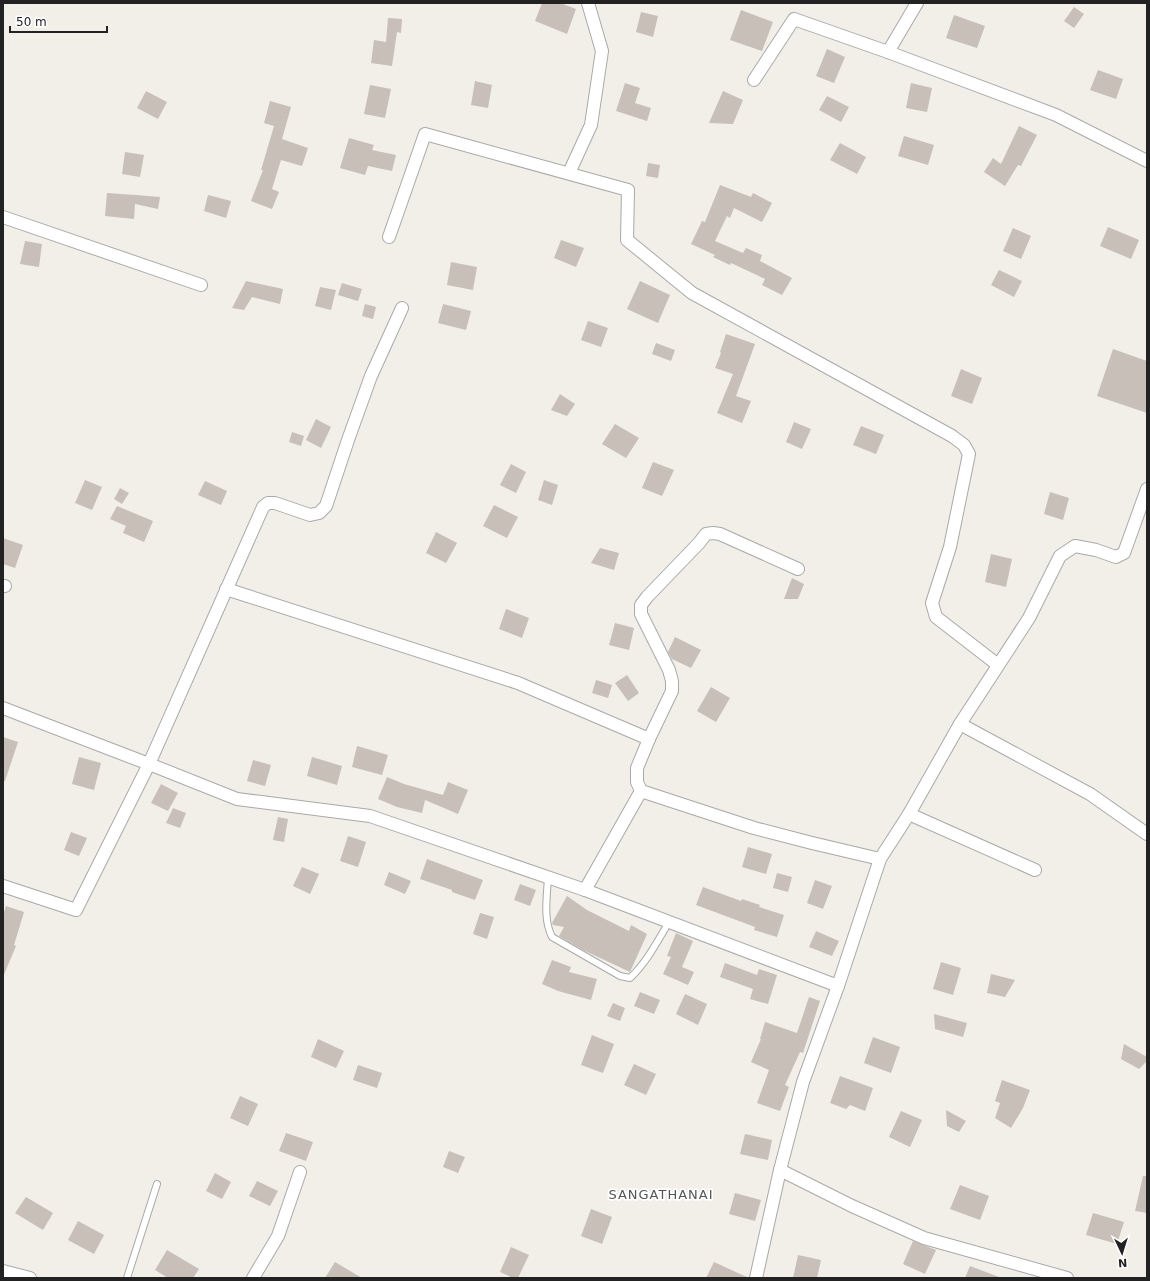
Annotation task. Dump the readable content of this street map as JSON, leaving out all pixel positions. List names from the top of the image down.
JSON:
{
  "districts": ["SANGATHANAI"],
  "scale_bar": "50 m",
  "north": "bottom"
}
